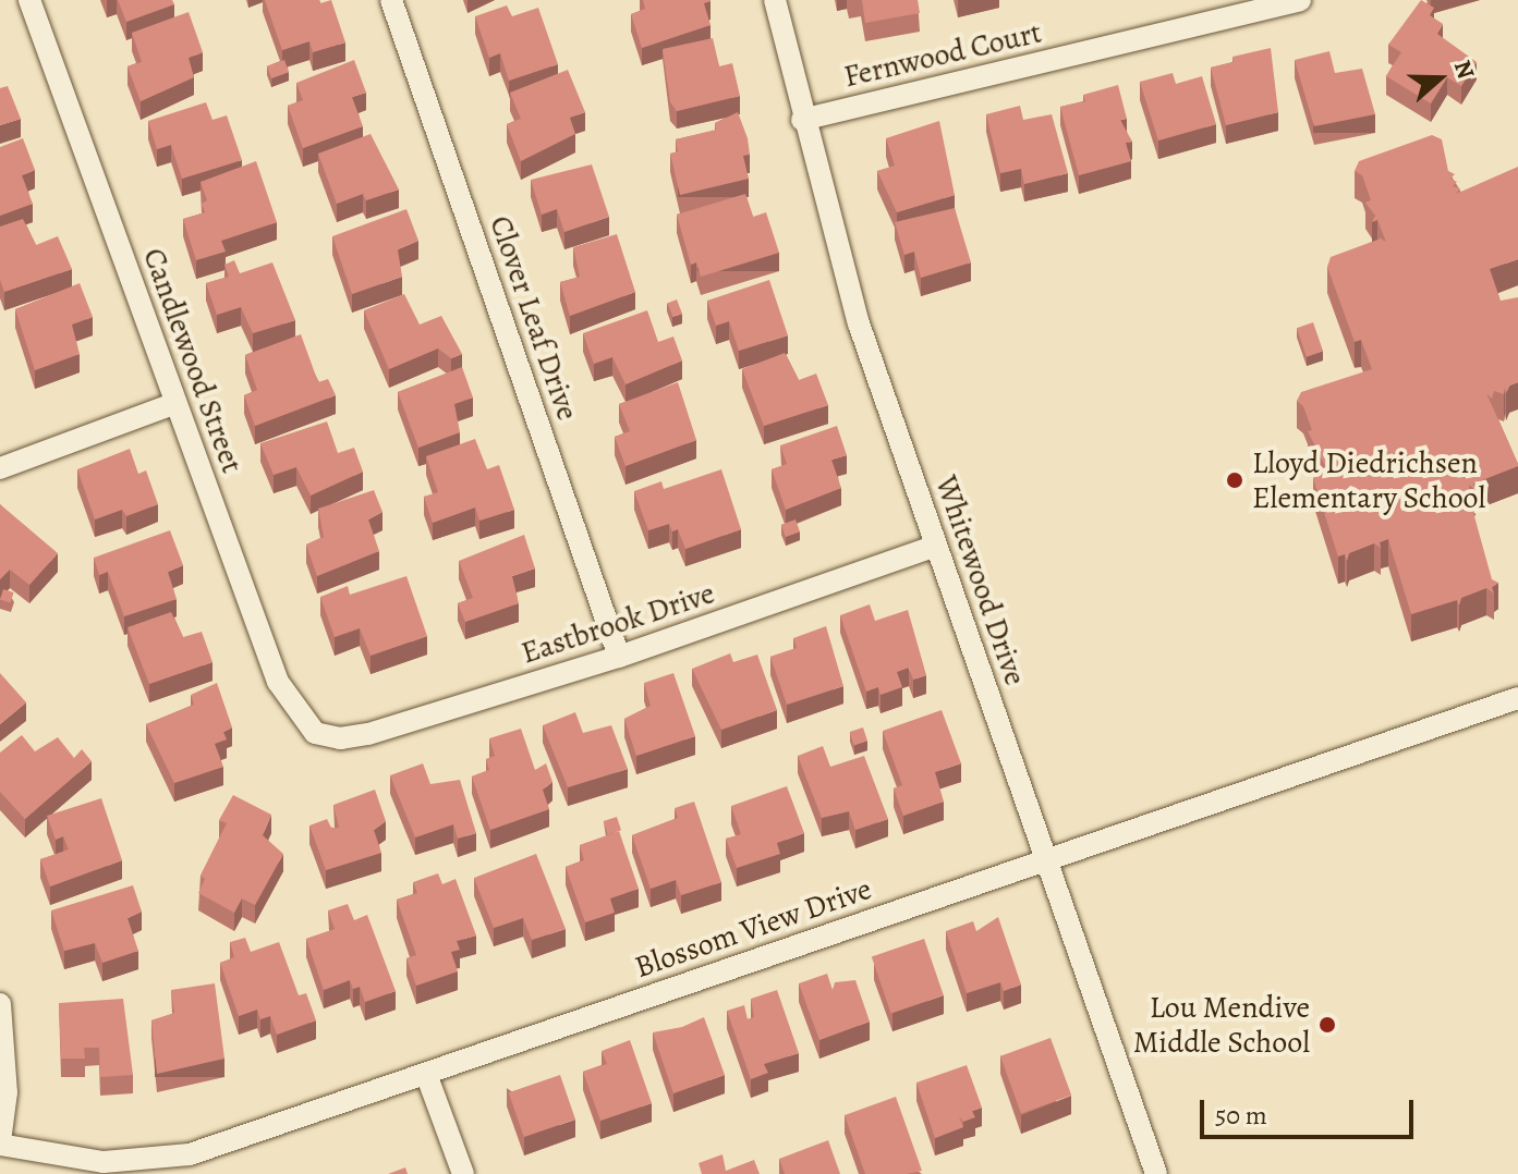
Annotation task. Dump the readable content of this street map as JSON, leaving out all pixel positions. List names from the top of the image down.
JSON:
{
  "streets": {
    "street": [
      "Fernwood Court",
      "Clover Leaf Drive",
      "Candlewood Street",
      "Whitewood Drive",
      "Eastbrook Drive",
      "Blossom View Drive"
    ]
  },
  "crossings": [
    ["Fernwood Court", "Whitewood Drive"],
    ["Clover Leaf Drive", "Eastbrook Drive"],
    ["Candlewood Street", "Eastbrook Drive"],
    ["Whitewood Drive", "Eastbrook Drive"],
    ["Whitewood Drive", "Blossom View Drive"]
  ],
  "places": ["Lloyd Diedrichsen Elementary School", "Lou Mendive Middle School"],
  "scale_bar": "50 m",
  "north": "right"
}
